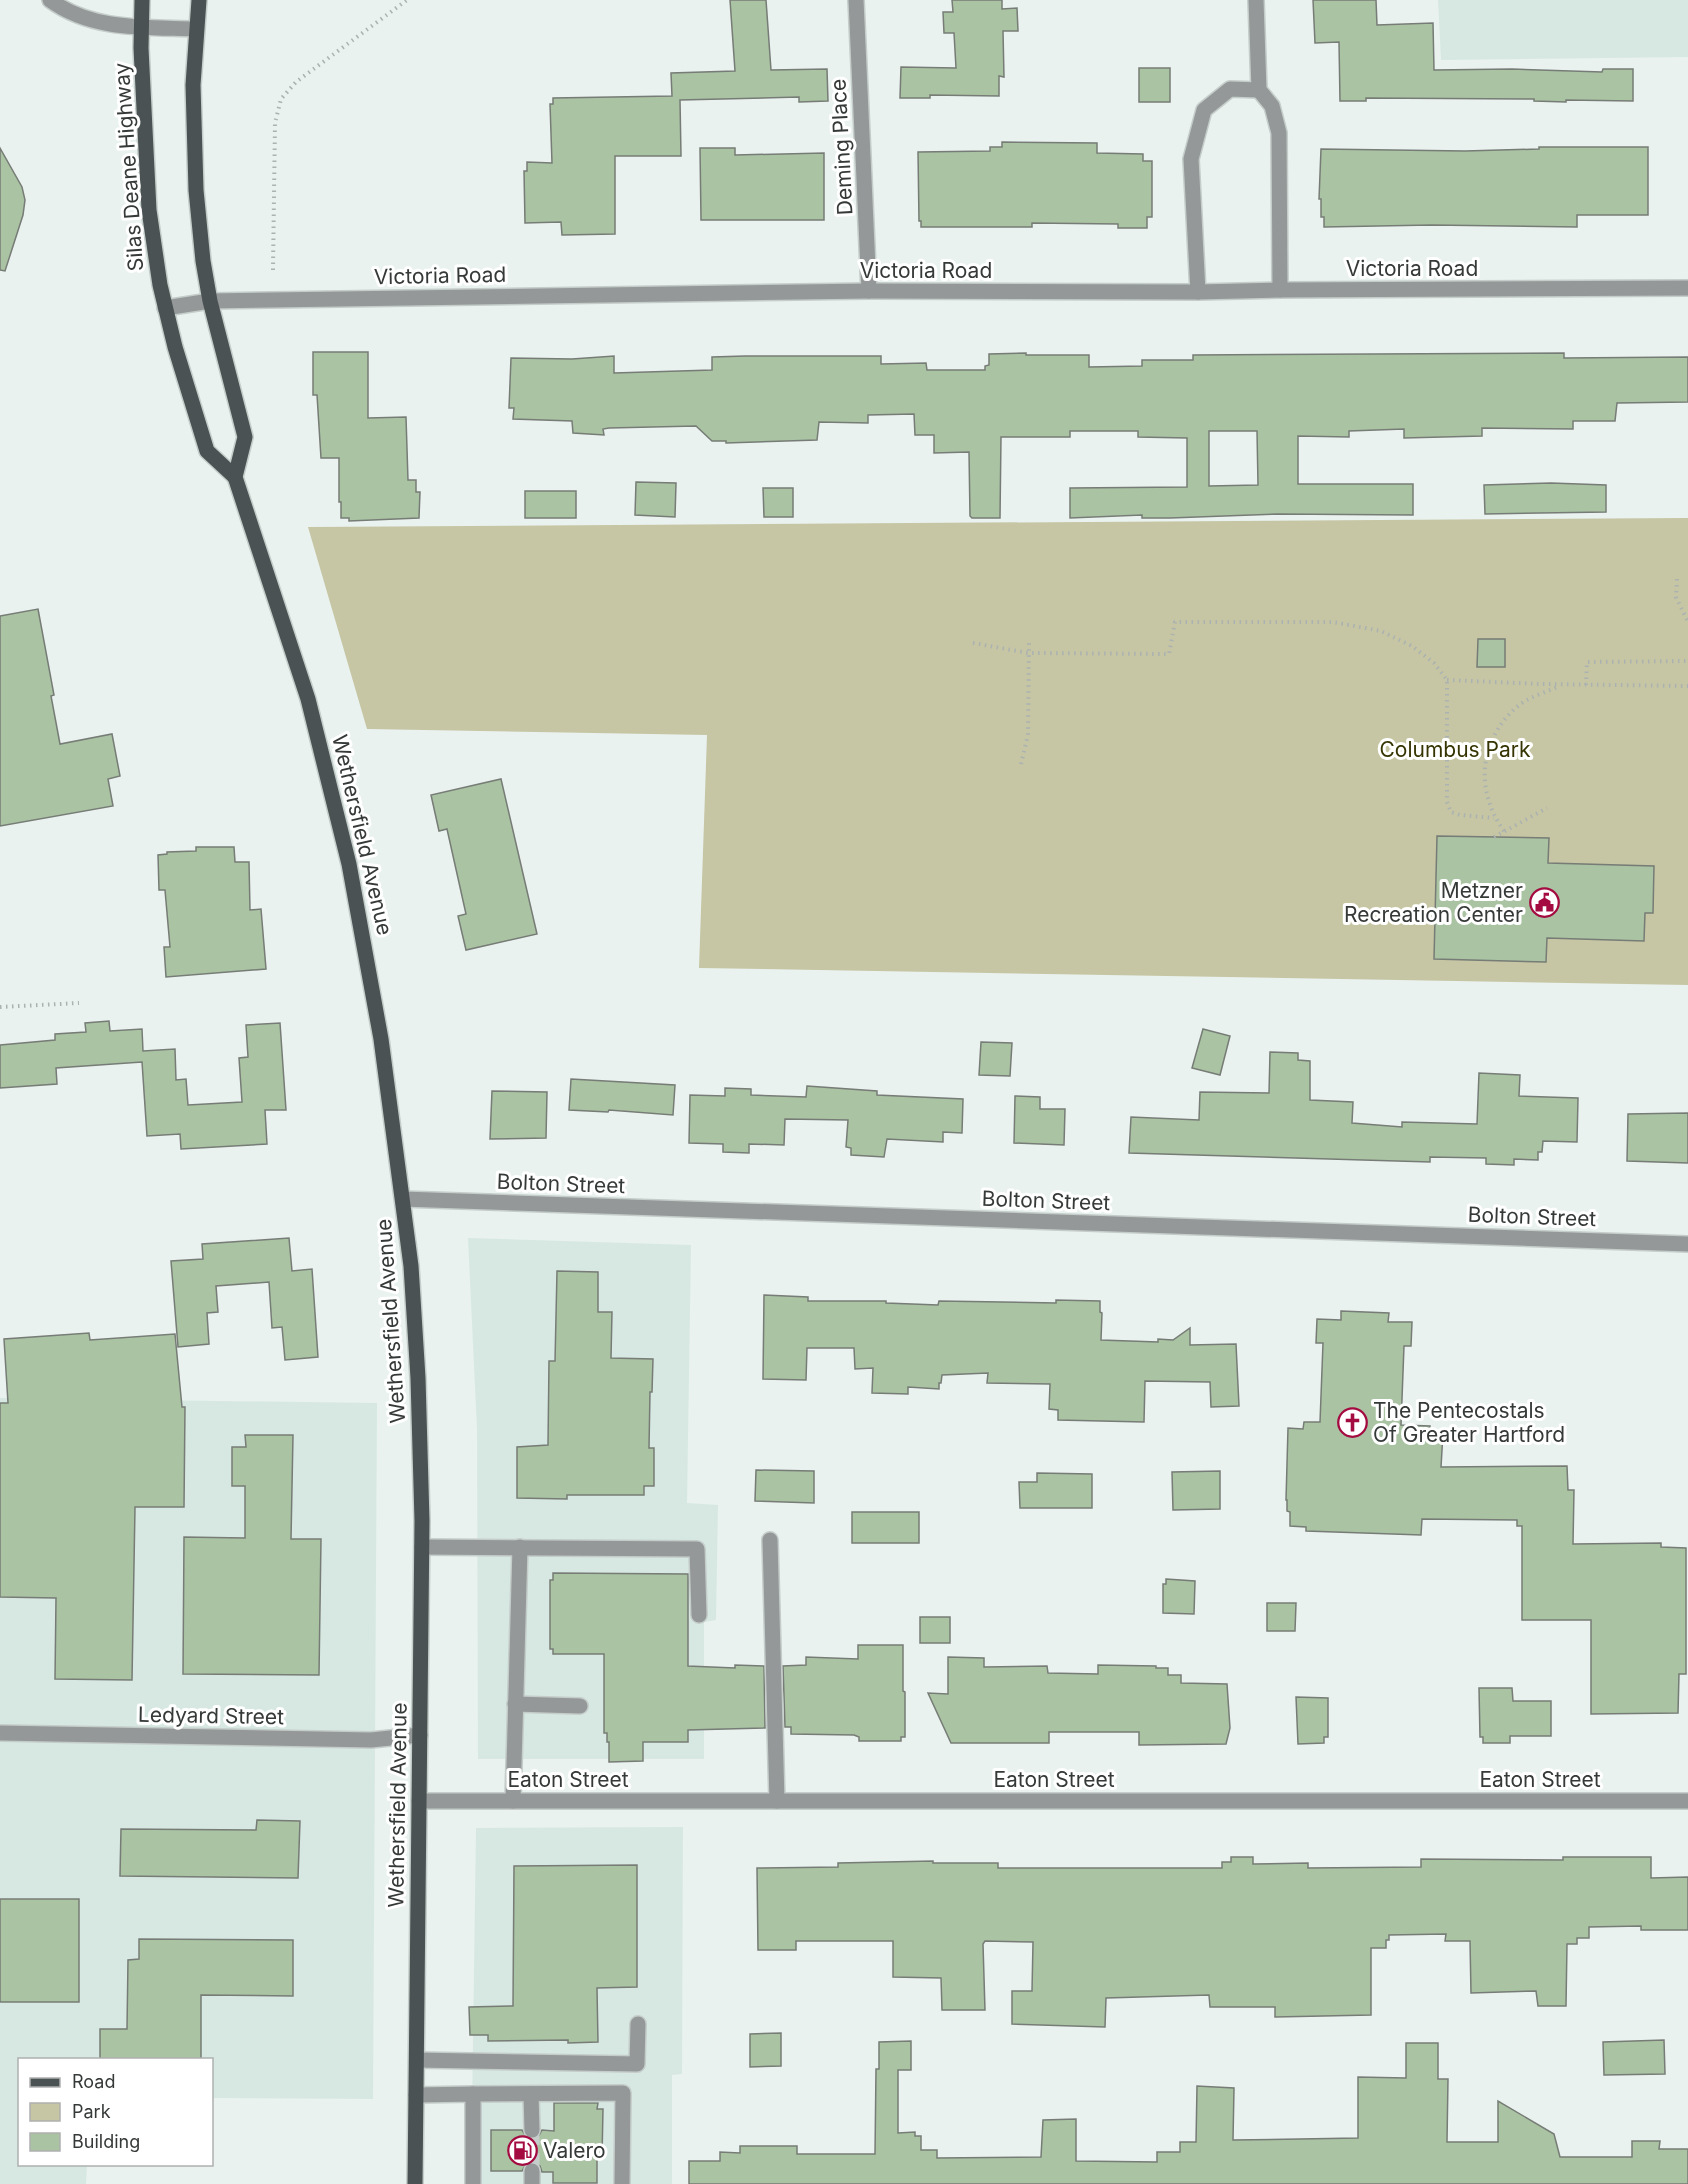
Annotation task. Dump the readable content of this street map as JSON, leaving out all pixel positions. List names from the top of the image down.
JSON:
{
  "streets": {
    "main road": ["Silas Deane Highway", "Wethersfield Avenue"],
    "street": [
      "Deming Place",
      "Victoria Road",
      "Bolton Street",
      "Ledyard Street",
      "Eaton Street"
    ]
  },
  "crossings": [
    ["Deming Place", "Victoria Road"],
    ["Silas Deane Highway", "Victoria Road"],
    ["Silas Deane Highway", "Wethersfield Avenue"],
    ["Wethersfield Avenue", "Bolton Street"],
    ["Wethersfield Avenue", "Ledyard Street"],
    ["Wethersfield Avenue", "Eaton Street"]
  ],
  "parks": ["Columbus Park"],
  "places": {
    "public building": ["Metzner Recreation Center"],
    "church": ["The Pentecostals Of Greater Hartford"],
    "fuel station": ["Valero"]
  },
  "legend": ["Road", "Park", "Building"]
}
